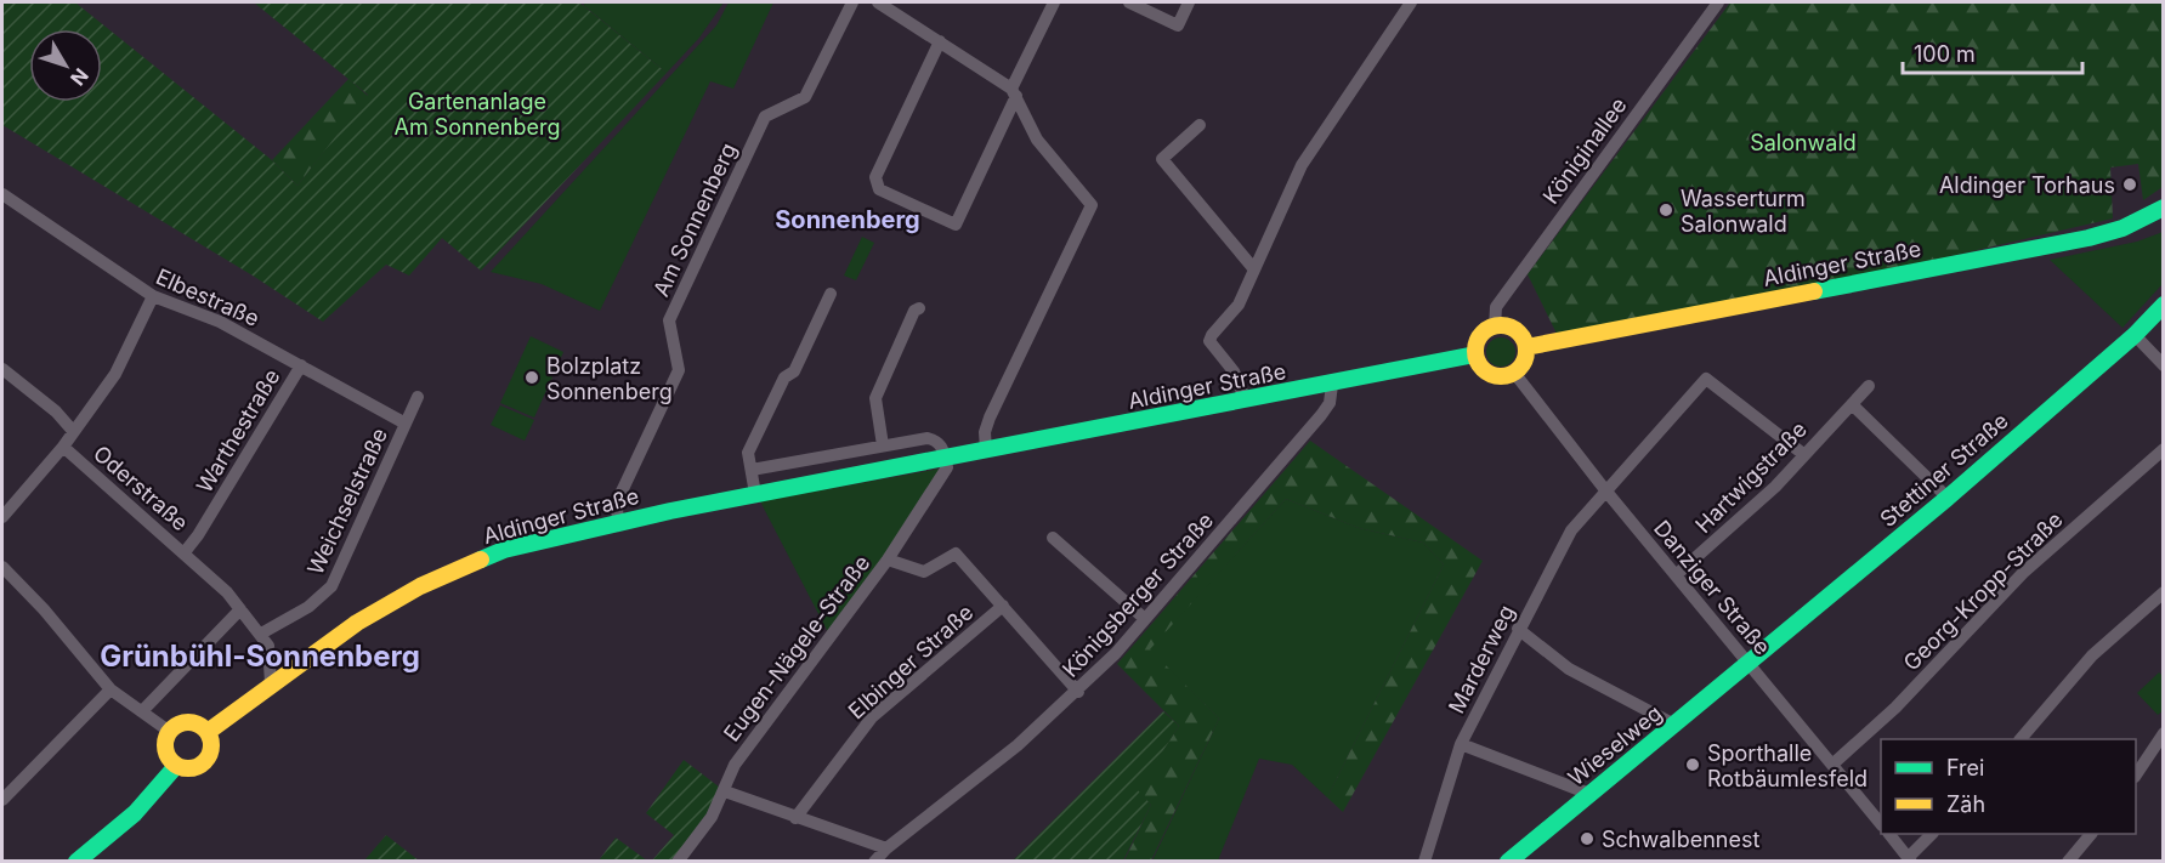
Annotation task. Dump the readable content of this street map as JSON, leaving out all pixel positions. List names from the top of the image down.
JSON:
{
  "streets": {
    "main road": ["Aldinger Straße", "Stettiner Straße", "Wieselweg"],
    "street": [
      "Königinallee",
      "Am Sonnenberg",
      "Elbestraße",
      "Warthestraße",
      "Hartwigstraße",
      "Oderstraße",
      "Weichselstraße",
      "Danziger Straße",
      "Georg-Kropp-Straße",
      "Königsberger Straße",
      "Eugen-Nägele-Straße",
      "Marderweg",
      "Elbinger Straße"
    ]
  },
  "crossings": [
    ["Königinallee", "Aldinger Straße"],
    ["Königinallee", "Danziger Straße"],
    ["Am Sonnenberg", "Aldinger Straße"],
    ["Aldinger Straße", "Oderstraße"],
    ["Aldinger Straße", "Danziger Straße"],
    ["Aldinger Straße", "Königsberger Straße"],
    ["Aldinger Straße", "Eugen-Nägele-Straße"],
    ["Elbestraße", "Warthestraße"],
    ["Elbestraße", "Weichselstraße"],
    ["Warthestraße", "Oderstraße"],
    ["Stettiner Straße", "Danziger Straße"],
    ["Stettiner Straße", "Wieselweg"],
    ["Hartwigstraße", "Danziger Straße"],
    ["Hartwigstraße", "Marderweg"],
    ["Oderstraße", "Weichselstraße"],
    ["Danziger Straße", "Georg-Kropp-Straße"],
    ["Danziger Straße", "Marderweg"],
    ["Danziger Straße", "Wieselweg"]
  ],
  "districts": ["Sonnenberg", "Grünbühl-Sonnenberg"],
  "parks": ["Gartenanlage Am Sonnenberg", "Salonwald"],
  "places": [
    "Aldinger Torhaus",
    "Wasserturm Salonwald",
    "Bolzplatz Sonnenberg",
    "Sporthalle Rotbäumlesfeld",
    "Schwalbennest"
  ],
  "legend": ["Frei", "Zäh"],
  "scale_bar": "100 m",
  "north": "bottom right"
}
